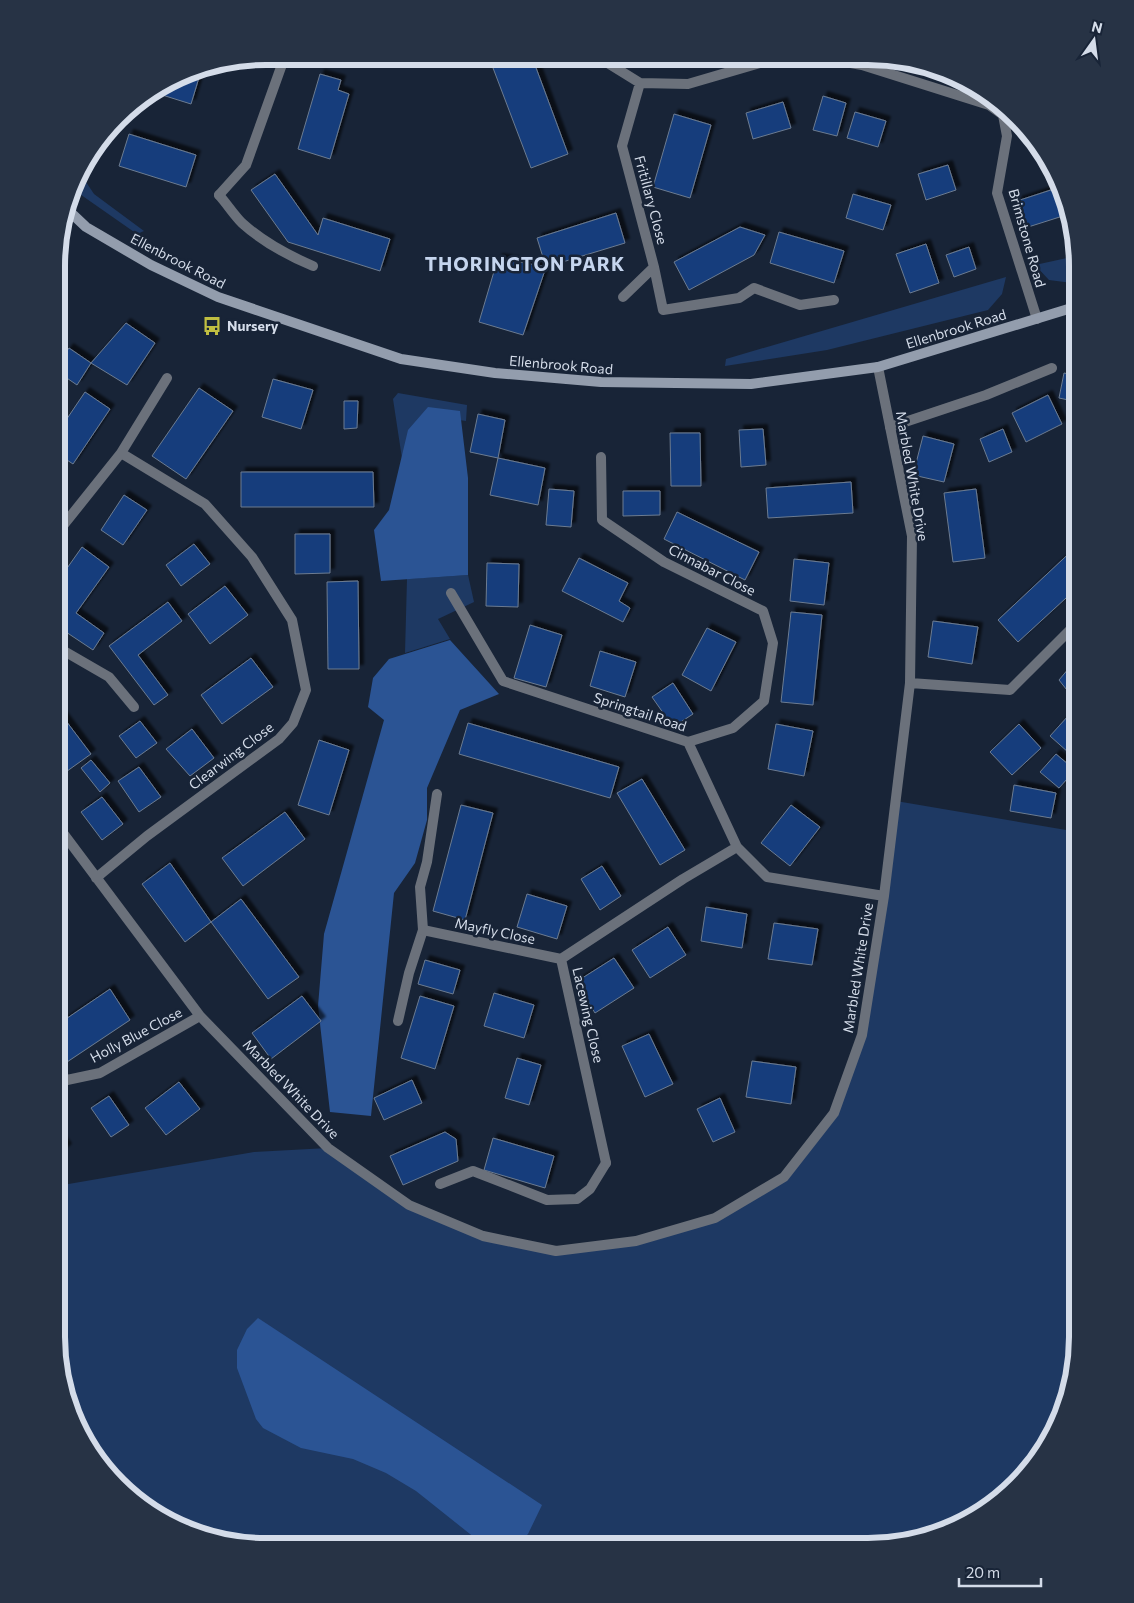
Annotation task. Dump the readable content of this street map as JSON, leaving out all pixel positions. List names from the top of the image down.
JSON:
{
  "streets": {
    "street": [
      "Fritillary Close",
      "Brimstone Road",
      "Ellenbrook Road",
      "Marbled White Drive",
      "Cinnabar Close",
      "Springtail Road",
      "Clearwing Close",
      "Mayfly Close",
      "Lacewing Close",
      "Holly Blue Close"
    ]
  },
  "crossings": [
    ["Brimstone Road", "Ellenbrook Road"],
    ["Ellenbrook Road", "Marbled White Drive"],
    ["Marbled White Drive", "Springtail Road"],
    ["Marbled White Drive", "Clearwing Close"],
    ["Marbled White Drive", "Holly Blue Close"],
    ["Cinnabar Close", "Springtail Road"],
    ["Springtail Road", "Lacewing Close"],
    ["Mayfly Close", "Lacewing Close"]
  ],
  "districts": ["THORINGTON PARK"],
  "places": {
    "bus stop": ["Nursery"]
  },
  "scale_bar": "20 m",
  "north": "top"
}
